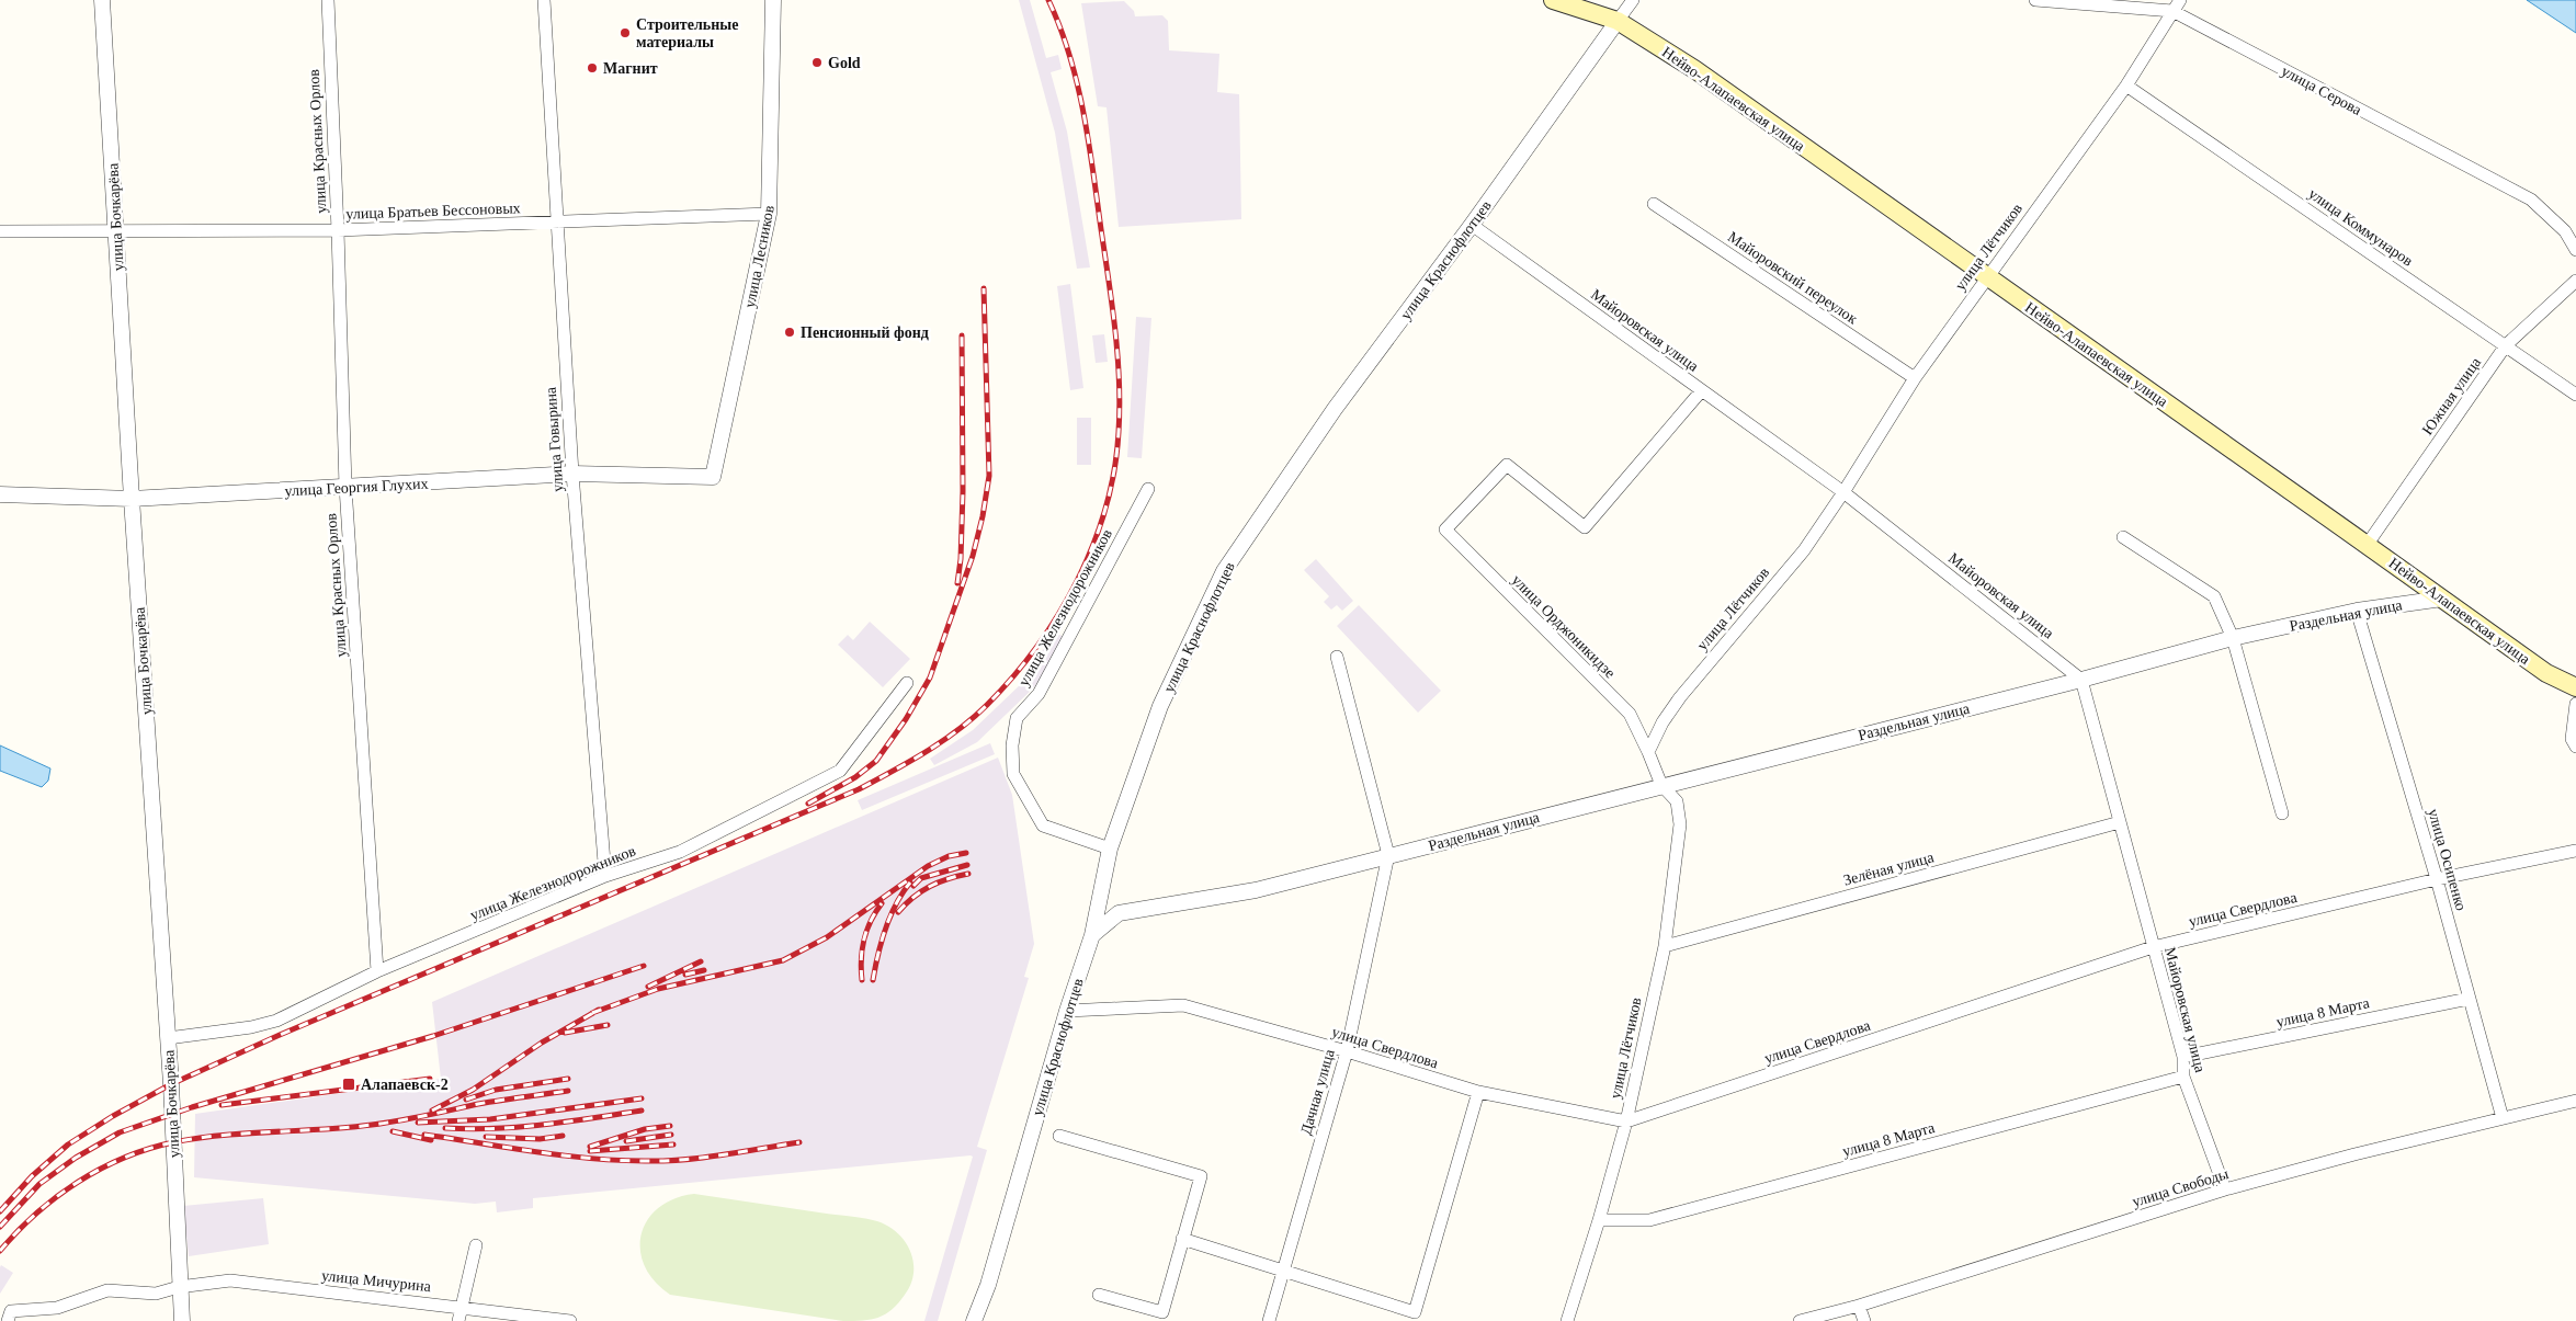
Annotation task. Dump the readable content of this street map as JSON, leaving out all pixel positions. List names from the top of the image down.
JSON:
{
  "streets": {
    "main road": ["Нейво-Алапаевская улица"],
    "street": [
      "улица Серова",
      "улица Красных Орлов",
      "улица Братьев Бессоновых",
      "улица Бочкарёва",
      "улица Коммунаров",
      "улица Лётчиков",
      "улица Лесников",
      "улица Краснофлотцев",
      "Майоровский переулок",
      "Майоровская улица",
      "Южная улица",
      "улица Говырина",
      "улица Георгия Глухих",
      "улица Железнодорожников",
      "Раздельная улица",
      "улица Орджоникидзе",
      "улица Осипенко",
      "Зелёная улица",
      "улица Свердлова",
      "улица 8 Марта",
      "Дачная улица",
      "улица Свободы",
      "улица Мичурина"
    ]
  },
  "crossings": [
    ["улица Серова", "улица Лётчиков"],
    ["Нейво-Алапаевская улица", "улица Лётчиков"],
    ["Нейво-Алапаевская улица", "улица Краснофлотцев"],
    ["Нейво-Алапаевская улица", "Раздельная улица"],
    ["улица Красных Орлов", "улица Братьев Бессоновых"],
    ["улица Красных Орлов", "улица Георгия Глухих"],
    ["улица Красных Орлов", "улица Железнодорожников"],
    ["улица Братьев Бессоновых", "улица Бочкарёва"],
    ["улица Братьев Бессоновых", "улица Лесников"],
    ["улица Братьев Бессоновых", "улица Говырина"],
    ["улица Бочкарёва", "улица Георгия Глухих"],
    ["улица Бочкарёва", "улица Железнодорожников"],
    ["улица Бочкарёва", "улица Мичурина"],
    ["улица Коммунаров", "улица Лётчиков"],
    ["улица Коммунаров", "Южная улица"],
    ["улица Лётчиков", "Майоровский переулок"],
    ["улица Лётчиков", "Майоровская улица"],
    ["улица Лётчиков", "Раздельная улица"],
    ["улица Лётчиков", "улица Орджоникидзе"],
    ["улица Лётчиков", "Зелёная улица"],
    ["улица Лётчиков", "улица Свердлова"],
    ["улица Лётчиков", "улица 8 Марта"],
    ["улица Лесников", "улица Георгия Глухих"],
    ["улица Краснофлотцев", "Майоровская улица"],
    ["улица Краснофлотцев", "улица Железнодорожников"],
    ["улица Краснофлотцев", "Раздельная улица"],
    ["улица Краснофлотцев", "улица Свердлова"],
    ["Майоровская улица", "Раздельная улица"],
    ["Майоровская улица", "улица Орджоникидзе"],
    ["Майоровская улица", "Зелёная улица"],
    ["Майоровская улица", "улица Свердлова"],
    ["Майоровская улица", "улица 8 Марта"],
    ["Майоровская улица", "улица Свободы"],
    ["улица Говырина", "улица Георгия Глухих"],
    ["улица Говырина", "улица Железнодорожников"],
    ["Раздельная улица", "улица Осипенко"],
    ["Раздельная улица", "Дачная улица"],
    ["улица Осипенко", "улица Свердлова"],
    ["улица Осипенко", "улица 8 Марта"],
    ["улица Осипенко", "улица Свободы"],
    ["улица Свердлова", "Дачная улица"]
  ],
  "places": {
    "other": [
      "Строительные материалы",
      "Gold",
      "Магнит",
      "Пенсионный фонд"
    ],
    "transit": ["Алапаевск-2"]
  }
}
